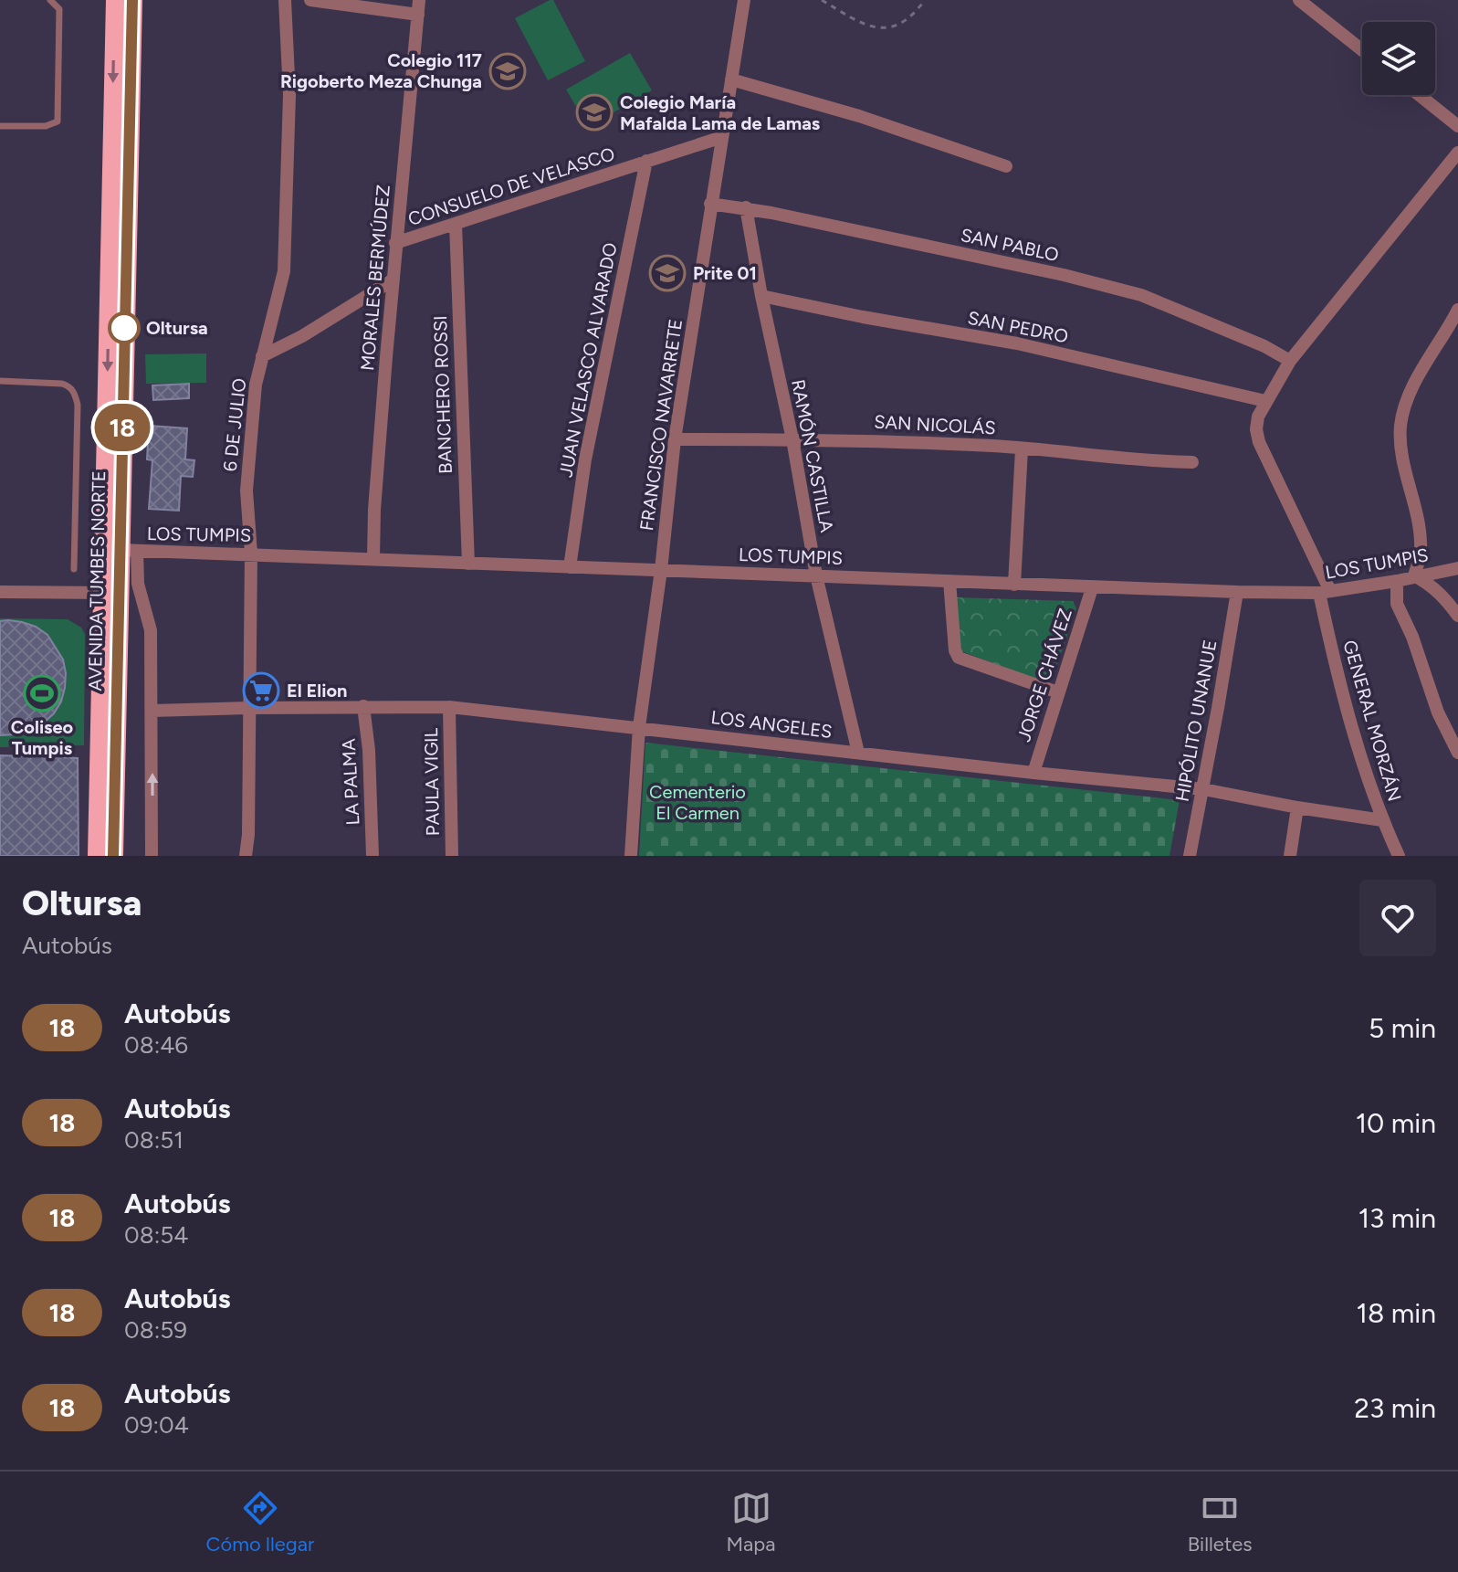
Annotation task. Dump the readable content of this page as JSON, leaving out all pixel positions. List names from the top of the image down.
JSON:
{
  "streets": {
    "highway": ["AVENIDA TUMBES NORTE"],
    "street": [
      "CONSUELO DE VELASCO",
      "SAN PABLO",
      "MORALES BERMÚDEZ",
      "SAN PEDRO",
      "JUAN VELASCO ALVARADO",
      "BANCHERO ROSSI",
      "6 DE JULIO",
      "FRANCISCO NAVARRETE",
      "SAN NICOLÁS",
      "RAMÓN CASTILLA",
      "LOS TUMPIS",
      "JORGE CHÁVEZ",
      "HIPÓLITO UNANUE",
      "GENERAL MORZÁN",
      "LOS ANGELES",
      "LA PALMA",
      "PAULA VIGIL"
    ]
  },
  "crossings": [
    ["CONSUELO DE VELASCO", "MORALES BERMÚDEZ"],
    ["CONSUELO DE VELASCO", "JUAN VELASCO ALVARADO"],
    ["CONSUELO DE VELASCO", "BANCHERO ROSSI"],
    ["CONSUELO DE VELASCO", "FRANCISCO NAVARRETE"],
    ["SAN PABLO", "FRANCISCO NAVARRETE"],
    ["SAN PABLO", "RAMÓN CASTILLA"],
    ["MORALES BERMÚDEZ", "LOS TUMPIS"],
    ["SAN PEDRO", "RAMÓN CASTILLA"],
    ["JUAN VELASCO ALVARADO", "LOS TUMPIS"],
    ["BANCHERO ROSSI", "LOS TUMPIS"],
    ["6 DE JULIO", "LOS TUMPIS"],
    ["6 DE JULIO", "LOS ANGELES"],
    ["FRANCISCO NAVARRETE", "SAN NICOLÁS"],
    ["FRANCISCO NAVARRETE", "LOS TUMPIS"],
    ["FRANCISCO NAVARRETE", "LOS ANGELES"],
    ["SAN NICOLÁS", "RAMÓN CASTILLA"],
    ["RAMÓN CASTILLA", "LOS TUMPIS"],
    ["RAMÓN CASTILLA", "LOS ANGELES"],
    ["LOS TUMPIS", "AVENIDA TUMBES NORTE"],
    ["LOS TUMPIS", "JORGE CHÁVEZ"],
    ["LOS TUMPIS", "HIPÓLITO UNANUE"],
    ["LOS TUMPIS", "GENERAL MORZÁN"],
    ["JORGE CHÁVEZ", "LOS ANGELES"],
    ["HIPÓLITO UNANUE", "LOS ANGELES"],
    ["GENERAL MORZÁN", "LOS ANGELES"],
    ["LOS ANGELES", "LA PALMA"],
    ["LOS ANGELES", "PAULA VIGIL"]
  ],
  "parks": ["Cementerio El Carmen"],
  "places": {
    "school or university": ["Colegio 117 Rigoberto Meza Chunga", "Colegio María Mafalda Lama de Lamas", "Prite 01"],
    "other": ["Oltursa"],
    "supermarket": ["El Elion"],
    "sports": ["Coliseo Tumpis"]
  },
  "lines": ["bus line 18"],
  "page": {
    "on_map": "18",
    "heading": ["Oltursa", "Autobús"],
    "list": [
      {
        "mark": "18",
        "name": "Autobús",
        "note": "08:46",
        "value": "5 min"
      },
      {
        "mark": "18",
        "name": "Autobús",
        "note": "08:51",
        "value": "10 min"
      },
      {
        "mark": "18",
        "name": "Autobús",
        "note": "08:54",
        "value": "13 min"
      },
      {
        "mark": "18",
        "name": "Autobús",
        "note": "08:59",
        "value": "18 min"
      },
      {
        "mark": "18",
        "name": "Autobús",
        "note": "09:04",
        "value": "23 min"
      }
    ],
    "tabs": ["Cómo llegar", "Mapa", "Billetes"]
  }
}
